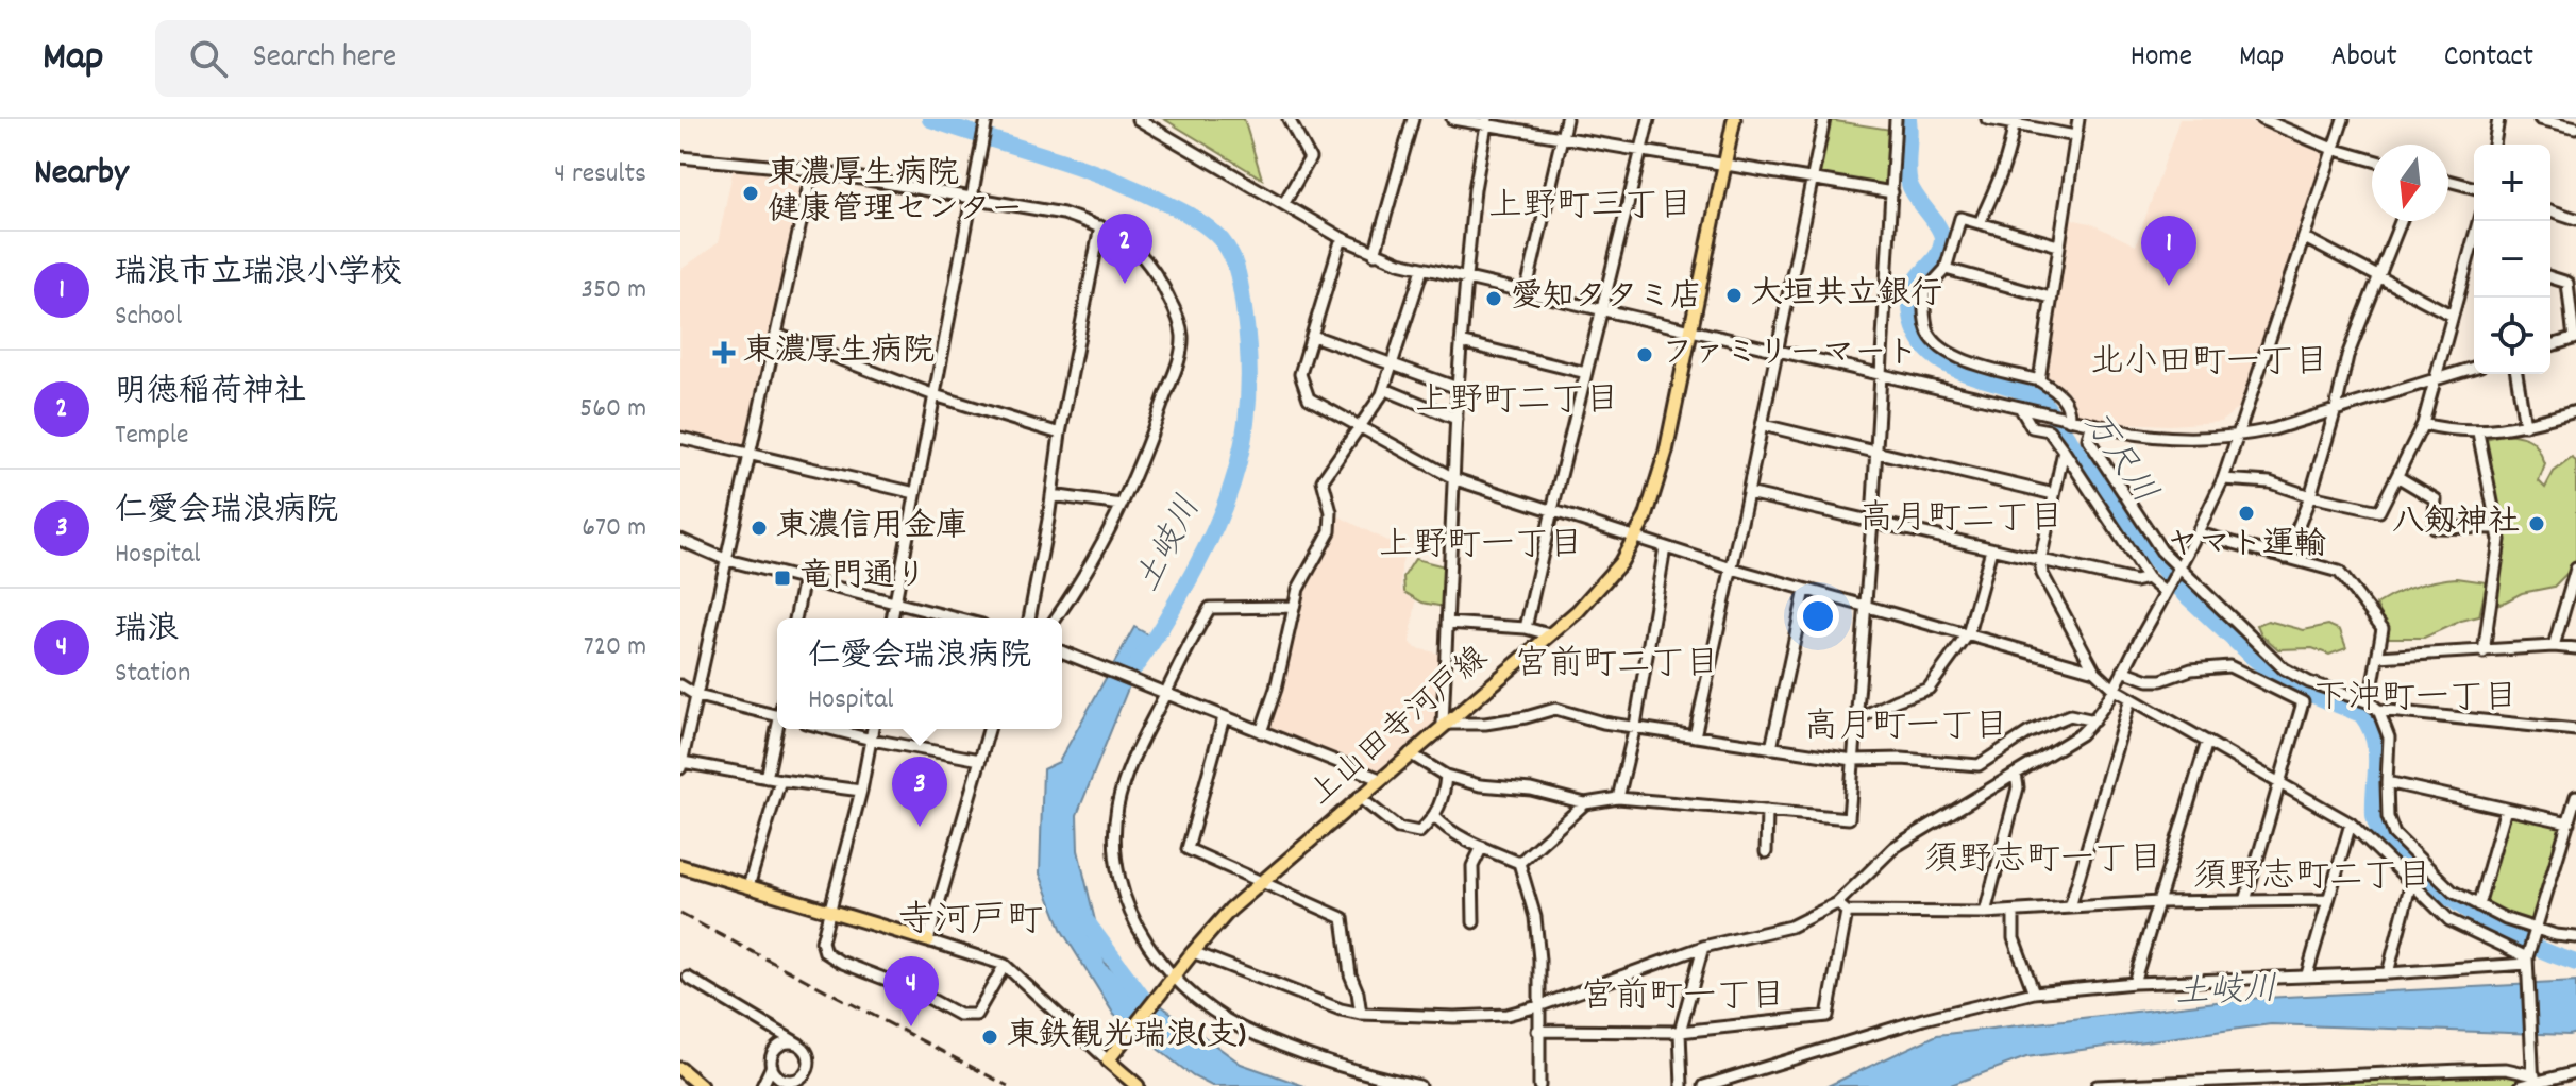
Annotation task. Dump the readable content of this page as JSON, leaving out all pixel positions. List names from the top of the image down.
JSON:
{
  "streets": {
    "main road": ["上山田寺河戸線"]
  },
  "districts": [
    "上野町三丁目",
    "北小田町一丁目",
    "上野町二丁目",
    "高月町二丁目",
    "上野町一丁目",
    "宮前町二丁目",
    "下沖町一丁目",
    "高月町一丁目",
    "須野志町一丁目",
    "須野志町二丁目",
    "寺河戸町",
    "宮前町一丁目"
  ],
  "water": ["万尺川", "土岐川"],
  "places": {
    "other": [
      "東濃厚生病院 健康管理センター",
      "大垣共立銀行",
      "愛知タタミ店",
      "ファミリーマート",
      "ヤマト運輸",
      "八剱神社",
      "東濃信用金庫",
      "東鉄観光瑞浪(支)"
    ],
    "health": ["東濃厚生病院"],
    "transit": ["竜門通り"]
  },
  "north": "bottom",
  "page": {
    "header": "Map",
    "search": "Search here",
    "nav": [
      "Home",
      "Map",
      "About",
      "Contact"
    ],
    "heading": ["Nearby", "4 results"],
    "map_buttons": ["+", "−"],
    "pins": [
      "2",
      "1",
      "3",
      "4"
    ],
    "list": [
      {
        "mark": "1",
        "name": "瑞浪市立瑞浪小学校",
        "note": "School",
        "value": "350 m"
      },
      {
        "mark": "2",
        "name": "明徳稲荷神社",
        "note": "Temple",
        "value": "560 m"
      },
      {
        "mark": "3",
        "name": "仁愛会瑞浪病院",
        "note": "Hospital",
        "value": "670 m"
      },
      {
        "mark": "4",
        "name": "瑞浪",
        "note": "Station",
        "value": "720 m"
      }
    ],
    "popup": ["仁愛会瑞浪病院", "Hospital"]
  }
}
